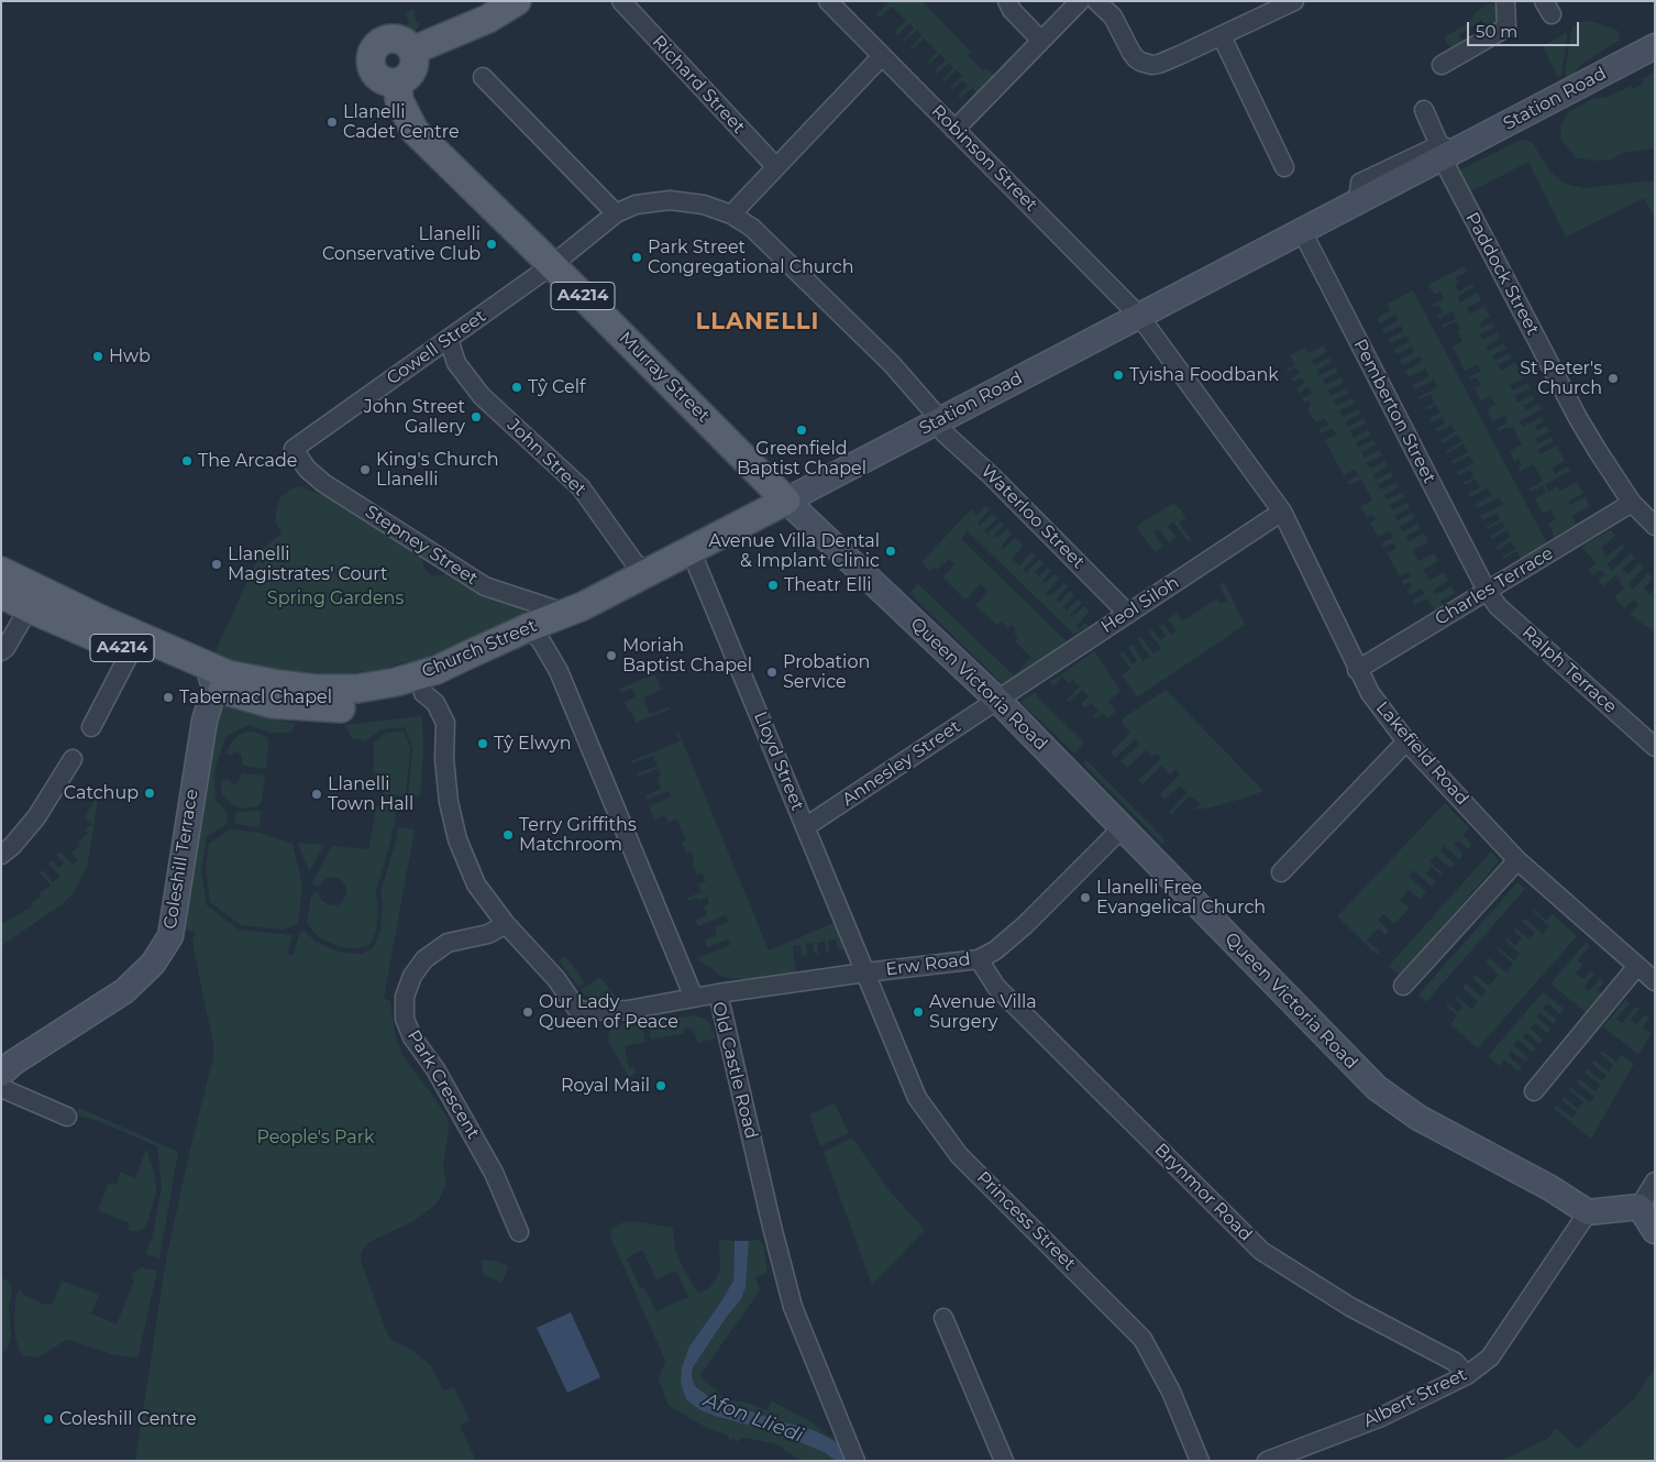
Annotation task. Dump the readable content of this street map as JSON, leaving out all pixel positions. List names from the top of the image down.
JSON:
{
  "streets": {
    "main road": [
      "Station Road",
      "A4214",
      "Murray Street",
      "Church Street",
      "Queen Victoria Road",
      "Coleshill Terrace"
    ],
    "street": [
      "Richard Street",
      "Robinson Street",
      "Paddock Street",
      "Cowell Street",
      "Pemberton Street",
      "John Street",
      "Waterloo Street",
      "Stepney Street",
      "Charles Terrace",
      "Heol Siloh",
      "Ralph Terrace",
      "Lakefield Road",
      "Lloyd Street",
      "Annesley Street",
      "Erw Road",
      "Old Castle Road",
      "Park Crescent",
      "Brynmor Road",
      "Princess Street",
      "Albert Street"
    ]
  },
  "crossings": [
    ["Station Road", "Robinson Street"],
    ["Station Road", "Paddock Street"],
    ["Station Road", "A4214"],
    ["Station Road", "Murray Street"],
    ["Station Road", "Pemberton Street"],
    ["Station Road", "John Street"],
    ["Station Road", "Waterloo Street"],
    ["Station Road", "Stepney Street"],
    ["Station Road", "Queen Victoria Road"],
    ["Station Road", "Lloyd Street"],
    ["Robinson Street", "Lakefield Road"],
    ["Paddock Street", "Charles Terrace"],
    ["A4214", "Stepney Street"],
    ["A4214", "Church Street"],
    ["A4214", "Old Castle Road"],
    ["Cowell Street", "Murray Street"],
    ["Cowell Street", "John Street"],
    ["Cowell Street", "Waterloo Street"],
    ["Cowell Street", "Stepney Street"],
    ["Murray Street", "Queen Victoria Road"],
    ["Pemberton Street", "Charles Terrace"],
    ["Pemberton Street", "Ralph Terrace"],
    ["Waterloo Street", "Heol Siloh"],
    ["Charles Terrace", "Ralph Terrace"],
    ["Charles Terrace", "Lakefield Road"],
    ["Heol Siloh", "Queen Victoria Road"],
    ["Heol Siloh", "Lakefield Road"],
    ["Heol Siloh", "Annesley Street"],
    ["Church Street", "Coleshill Terrace"],
    ["Church Street", "Old Castle Road"],
    ["Queen Victoria Road", "Annesley Street"],
    ["Queen Victoria Road", "Erw Road"],
    ["Queen Victoria Road", "Albert Street"],
    ["Lloyd Street", "Annesley Street"],
    ["Lloyd Street", "Erw Road"],
    ["Lloyd Street", "Princess Street"],
    ["Erw Road", "Old Castle Road"],
    ["Erw Road", "Brynmor Road"],
    ["Erw Road", "Princess Street"],
    ["Brynmor Road", "Albert Street"]
  ],
  "districts": ["LLANELLI"],
  "water": ["Afon Lliedi"],
  "parks": ["Spring Gardens", "People's Park"],
  "places": [
    "Llanelli Cadet Centre",
    "Llanelli Conservative Club",
    "Park Street Congregational Church",
    "Hwb",
    "Tyisha Foodbank",
    "St Peter's Church",
    "Tŷ Celf",
    "John Street Gallery",
    "Greenfield Baptist Chapel",
    "The Arcade",
    "King's Church Llanelli",
    "Avenue Villa Dental & Implant Clinic",
    "Llanelli Magistrates' Court",
    "Theatr Elli",
    "Moriah Baptist Chapel",
    "Probation Service",
    "Tabernacl Chapel",
    "Tŷ Elwyn",
    "Catchup",
    "Llanelli Town Hall",
    "Terry Griffiths Matchroom",
    "Llanelli Free Evangelical Church",
    "Our Lady Queen of Peace",
    "Avenue Villa Surgery",
    "Royal Mail",
    "Coleshill Centre"
  ],
  "scale_bar": "50 m"
}
